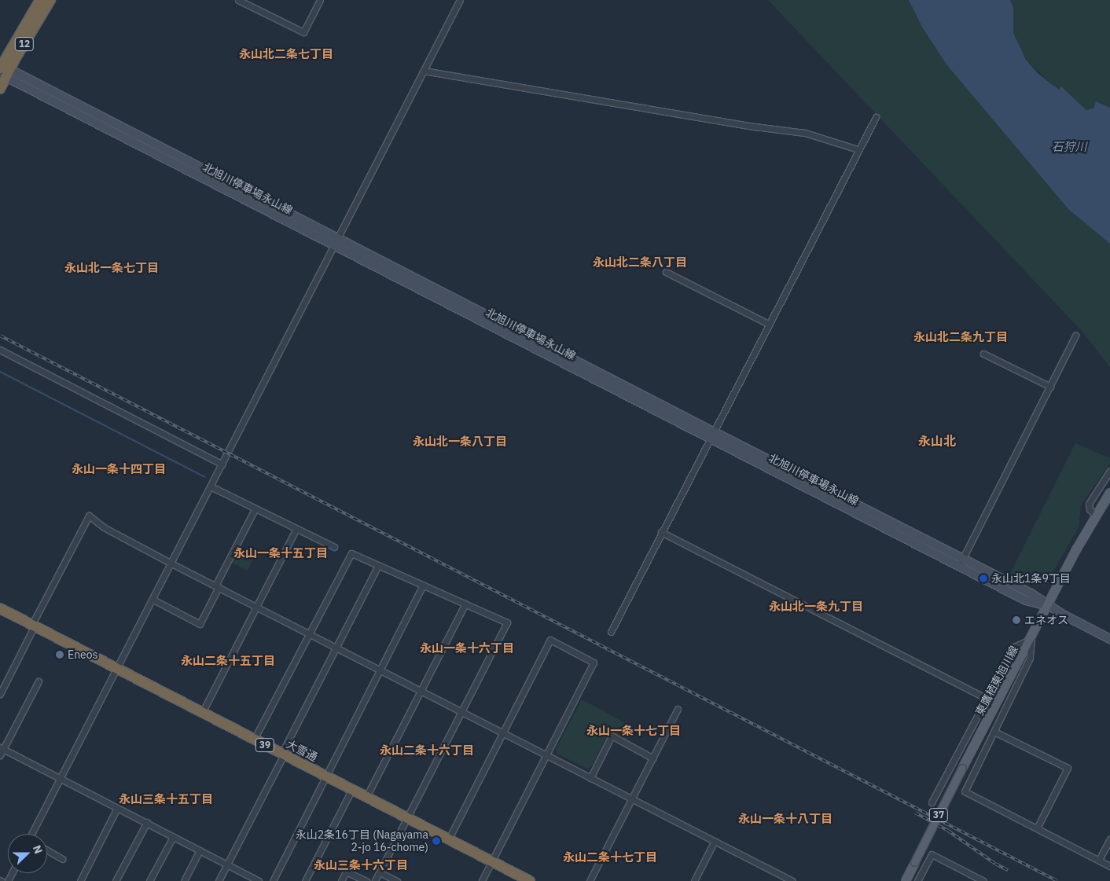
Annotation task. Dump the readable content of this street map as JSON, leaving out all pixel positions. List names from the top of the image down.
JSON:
{
  "streets": {
    "highway": ["12", "39", "大雪通"],
    "main road": ["北旭川停車場永山線", "東鷹栖東旭川線", "37"]
  },
  "crossings": [
    ["12", "北旭川停車場永山線"],
    ["北旭川停車場永山線", "東鷹栖東旭川線"]
  ],
  "districts": [
    "永山北二条七丁目",
    "永山北二条八丁目",
    "永山北一条七丁目",
    "永山北二条九丁目",
    "永山北",
    "永山北一条八丁目",
    "永山一条十四丁目",
    "永山一条十五丁目",
    "永山北一条九丁目",
    "永山一条十六丁目",
    "永山二条十五丁目",
    "永山一条十七丁目",
    "永山二条十六丁目",
    "永山三条十五丁目",
    "永山一条十八丁目",
    "永山二条十七丁目",
    "永山三条十六丁目"
  ],
  "water": ["石狩川"],
  "places": [
    "永山北1条9丁目",
    "エネオス",
    "Eneos",
    "永山2条16丁目 (Nagayama 2-jo 16-chome)"
  ],
  "north": "right"
}
